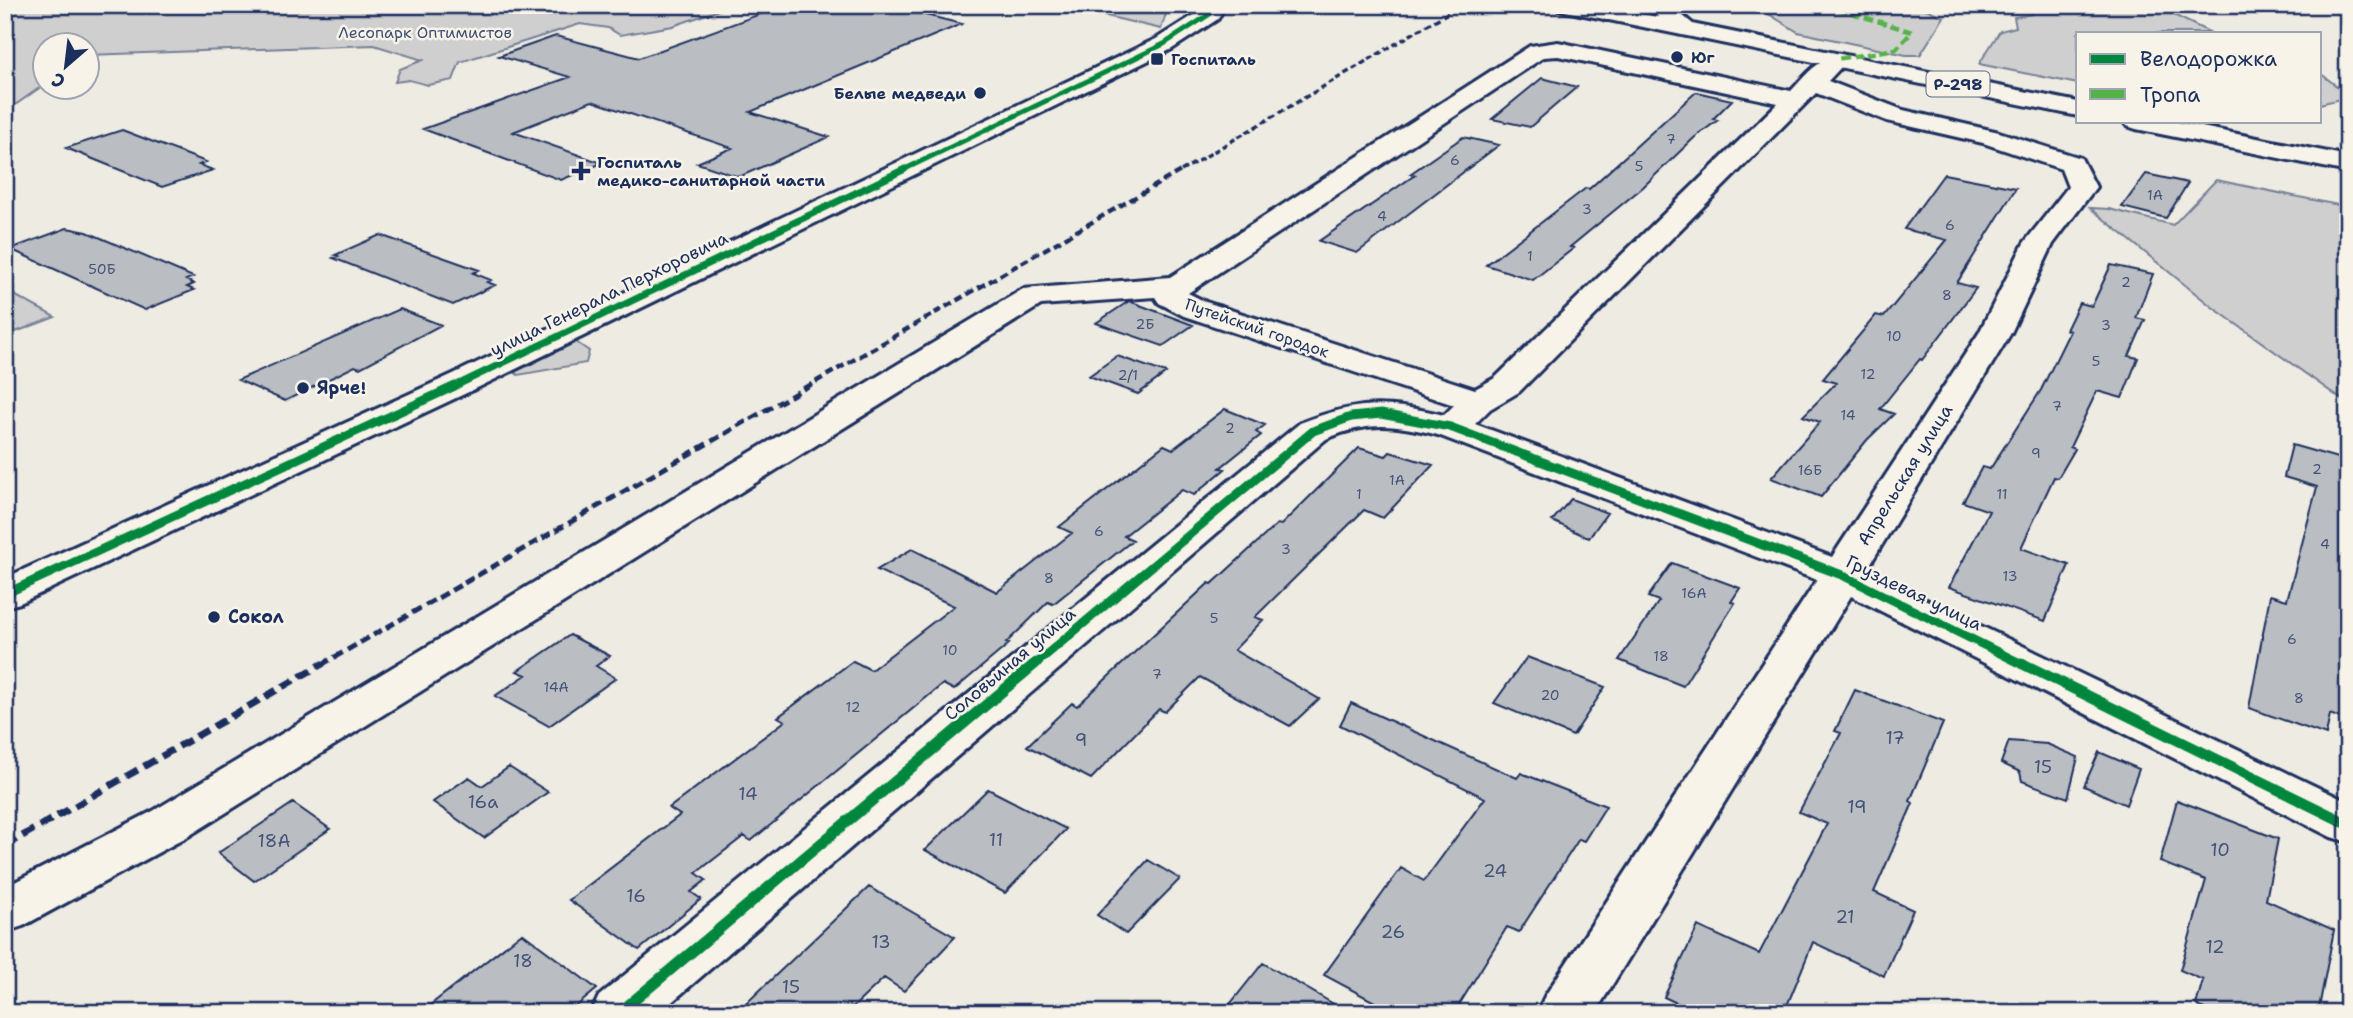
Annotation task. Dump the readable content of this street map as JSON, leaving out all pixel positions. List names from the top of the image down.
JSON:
{
  "streets": {
    "main road": [
      "Р-298",
      "улица Генерала Перхоровича",
      "Путейский городок",
      "Апрельская улица",
      "Груздевая улица",
      "Соловьиная улица"
    ]
  },
  "crossings": [
    ["Р-298", "Путейский городок"],
    ["Р-298", "Апрельская улица"],
    ["Путейский городок", "Апрельская улица"],
    ["Путейский городок", "Груздевая улица"],
    ["Путейский городок", "Соловьиная улица"],
    ["Апрельская улица", "Груздевая улица"],
    ["Груздевая улица", "Соловьиная улица"]
  ],
  "parks": ["Лесопарк Оптимистов"],
  "places": {
    "other": [
      "Юг",
      "Белые медведи",
      "Ярче!",
      "Сокол"
    ],
    "transit": ["Госпиталь"],
    "health": ["Госпиталь медико-санитарной части"]
  },
  "house_numbers": [
    "7",
    "6",
    "5",
    "1А",
    "3",
    "4",
    "6",
    "1",
    "50Б",
    "2",
    "8",
    "2Б",
    "3",
    "10",
    "5",
    "12",
    "2/1",
    "7",
    "14",
    "2",
    "9",
    "2",
    "16Б",
    "1А",
    "1",
    "11",
    "6",
    "4",
    "3",
    "13",
    "8",
    "16А",
    "5",
    "6",
    "10",
    "18",
    "7",
    "14А",
    "20",
    "8",
    "12",
    "17",
    "9",
    "15",
    "14",
    "16а",
    "19",
    "11",
    "18А",
    "10",
    "24",
    "16",
    "21",
    "26",
    "13",
    "12",
    "18",
    "15"
  ],
  "legend": ["Велодорожка", "Тропа"],
  "north": "bottom left"
}
